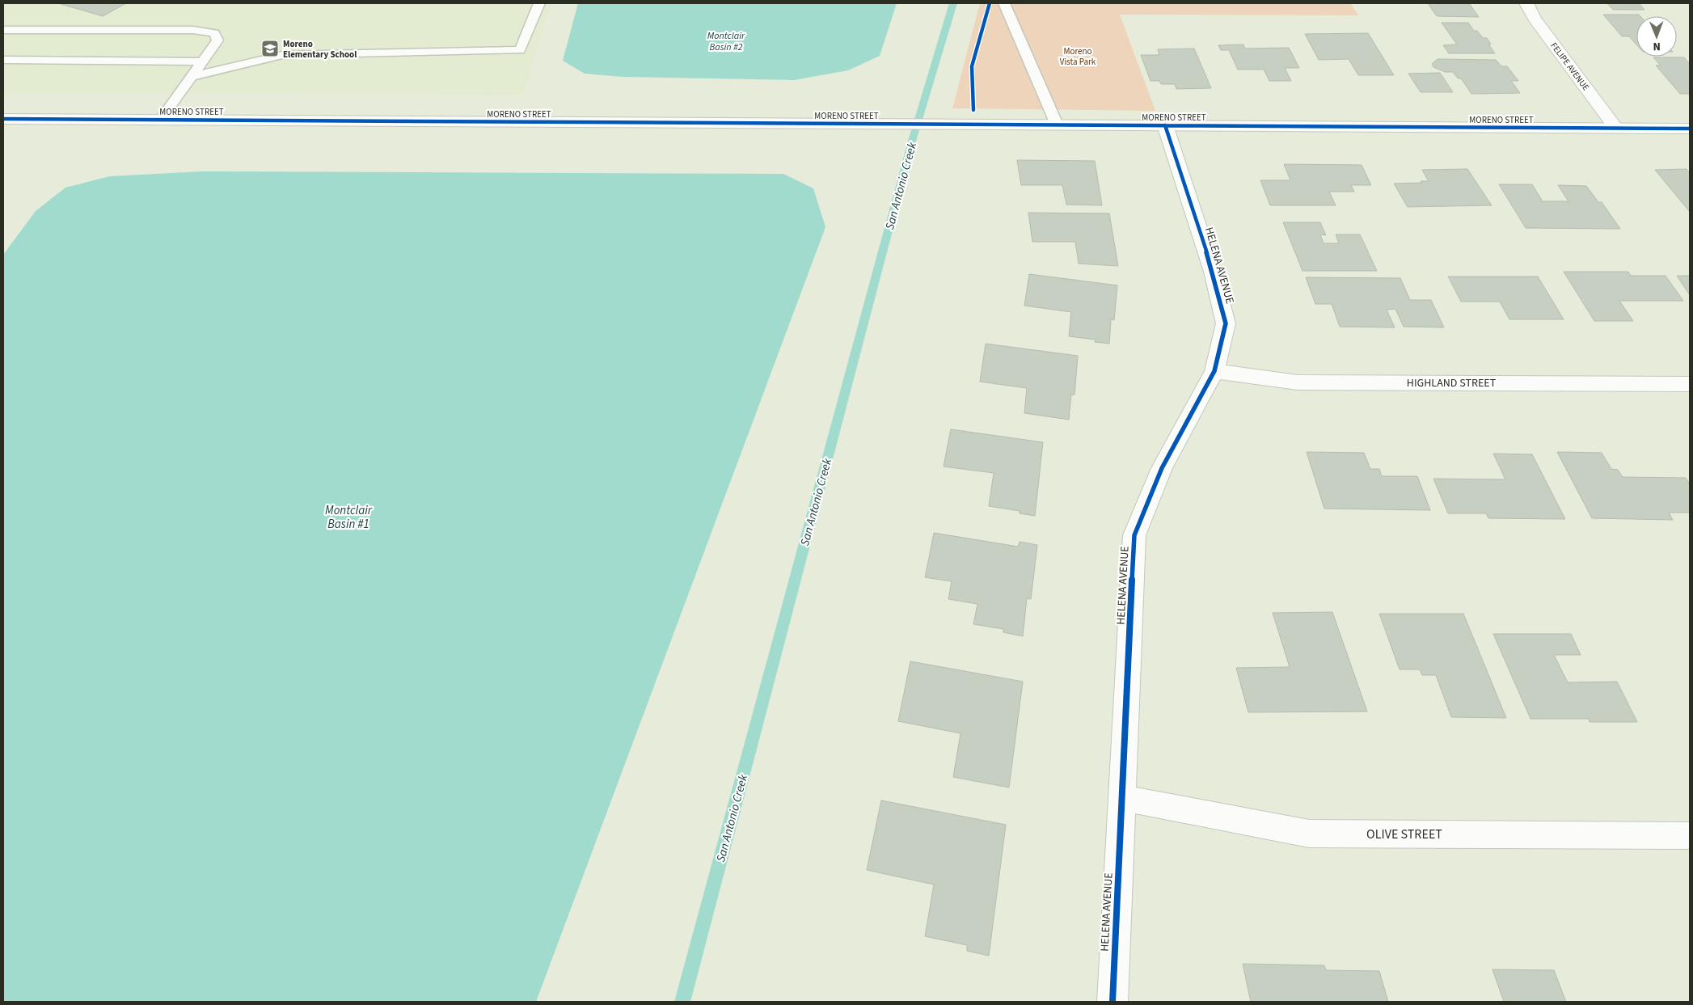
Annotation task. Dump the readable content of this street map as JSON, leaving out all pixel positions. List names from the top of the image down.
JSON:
{
  "streets": {
    "street": [
      "FELIPE AVENUE",
      "MORENO STREET",
      "HELENA AVENUE",
      "HIGHLAND STREET",
      "OLIVE STREET"
    ]
  },
  "crossings": [
    ["FELIPE AVENUE", "MORENO STREET"],
    ["MORENO STREET", "HELENA AVENUE"],
    ["HELENA AVENUE", "HIGHLAND STREET"],
    ["HELENA AVENUE", "OLIVE STREET"]
  ],
  "water": ["Montclair Basin #2", "San Antonio Creek", "Montclair Basin #1"],
  "parks": ["Moreno Vista Park"],
  "places": {
    "school or university": ["Moreno Elementary School"]
  },
  "north": "bottom"
}
